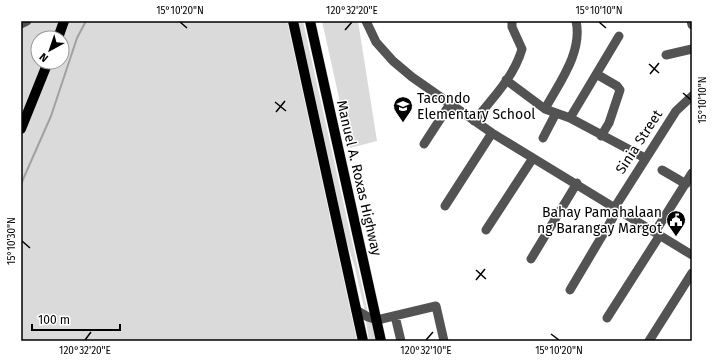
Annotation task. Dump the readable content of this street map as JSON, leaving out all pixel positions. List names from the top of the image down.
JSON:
{
  "streets": {
    "main road": ["Manuel A. Roxas Highway"],
    "street": ["Sinia Street"]
  },
  "places": {
    "school or university": ["Tacondo Elementary School"],
    "public building": ["Bahay Pamahalaan ng Barangay Margot"]
  },
  "scale_bar": "100 m",
  "north": "bottom left",
  "coordinates": [
    "15°10'20\"N",
    "120°32'20\"E",
    "15°10'10\"N",
    "15°10'30\"N",
    "120°32'10\"E"
  ]
}
